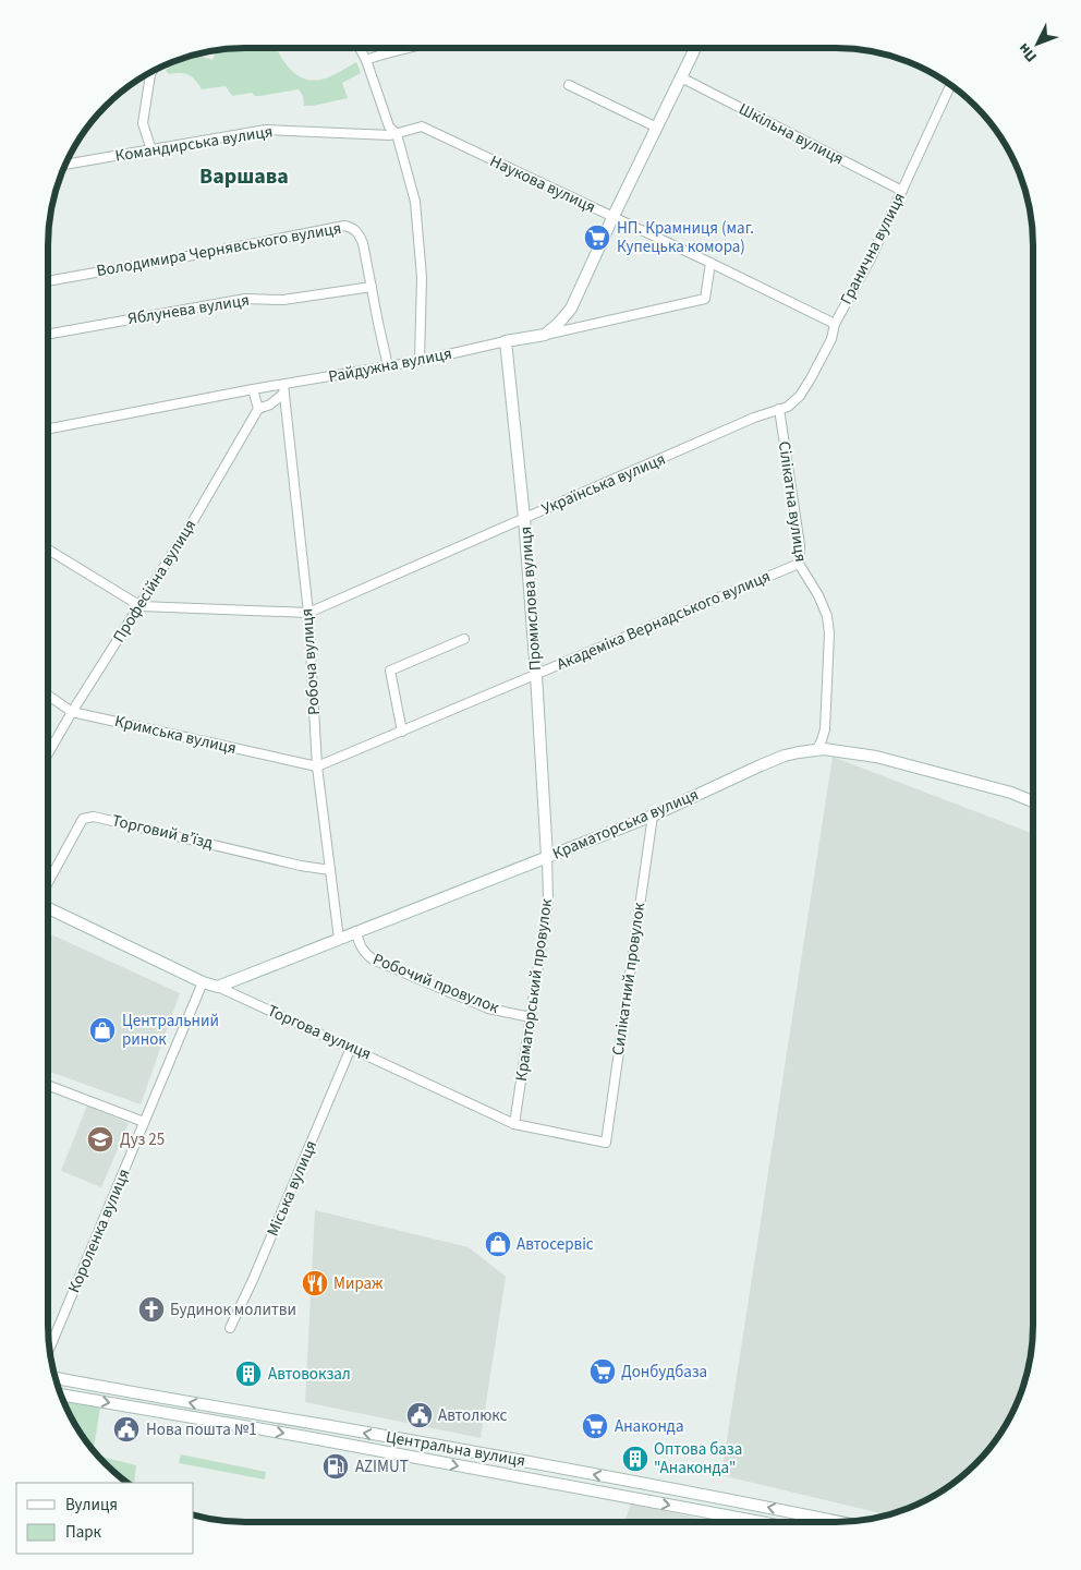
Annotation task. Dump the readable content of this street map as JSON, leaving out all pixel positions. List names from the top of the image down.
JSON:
{
  "streets": {
    "street": [
      "Шкільна вулиця",
      "Командирська вулиця",
      "Наукова вулиця",
      "Гранична вулиця",
      "Володимира Чернявського вулиця",
      "Яблунева вулиця",
      "Райдужна вулиця",
      "Українська вулиця",
      "Сілікатна вулиця",
      "Професійна вулиця",
      "Промислова вулиця",
      "Академіка Вернадського вулиця",
      "Робоча вулиця",
      "Кримська вулиця",
      "Краматорська вулиця",
      "Торговий в’їзд",
      "Силікатний провулок",
      "Робочий провулок",
      "Краматорський провулок",
      "Торгова вулиця",
      "Міська вулиця",
      "Короленка вулиця",
      "Центральна вулиця"
    ]
  },
  "crossings": [
    ["Шкільна вулиця", "Гранична вулиця"],
    ["Командирська вулиця", "Наукова вулиця"],
    ["Наукова вулиця", "Гранична вулиця"],
    ["Наукова вулиця", "Райдужна вулиця"],
    ["Гранична вулиця", "Українська вулиця"],
    ["Гранична вулиця", "Сілікатна вулиця"],
    ["Володимира Чернявського вулиця", "Яблунева вулиця"],
    ["Володимира Чернявського вулиця", "Райдужна вулиця"],
    ["Райдужна вулиця", "Промислова вулиця"],
    ["Райдужна вулиця", "Робоча вулиця"],
    ["Українська вулиця", "Сілікатна вулиця"],
    ["Українська вулиця", "Промислова вулиця"],
    ["Українська вулиця", "Робоча вулиця"],
    ["Сілікатна вулиця", "Академіка Вернадського вулиця"],
    ["Сілікатна вулиця", "Краматорська вулиця"],
    ["Професійна вулиця", "Кримська вулиця"],
    ["Промислова вулиця", "Академіка Вернадського вулиця"],
    ["Промислова вулиця", "Краматорська вулиця"],
    ["Промислова вулиця", "Краматорський провулок"],
    ["Академіка Вернадського вулиця", "Робоча вулиця"],
    ["Академіка Вернадського вулиця", "Кримська вулиця"],
    ["Робоча вулиця", "Кримська вулиця"],
    ["Робоча вулиця", "Краматорська вулиця"],
    ["Робоча вулиця", "Торговий в’їзд"],
    ["Краматорська вулиця", "Силікатний провулок"],
    ["Краматорська вулиця", "Робочий провулок"],
    ["Краматорська вулиця", "Краматорський провулок"],
    ["Краматорська вулиця", "Торгова вулиця"],
    ["Силікатний провулок", "Торгова вулиця"],
    ["Робочий провулок", "Краматорський провулок"],
    ["Краматорський провулок", "Торгова вулиця"],
    ["Торгова вулиця", "Міська вулиця"],
    ["Торгова вулиця", "Короленка вулиця"]
  ],
  "districts": ["Варшава"],
  "places": {
    "supermarket": ["НП. Крамниця (маг. Купецька комора)", "Донбудбаза", "Анаконда"],
    "shop": ["Центральний ринок", "Автосервіс"],
    "school or university": ["Дуз 25"],
    "restaurant": ["Мираж"],
    "church": ["Будинок молитви"],
    "building": ["Автовокзал", "Оптова база \"Анаконда\""],
    "public building": ["Автолюкс", "Нова пошта №1"],
    "fuel station": ["AZIMUT"]
  },
  "legend": ["Вулиця", "Парк"],
  "north": "bottom left"
}
